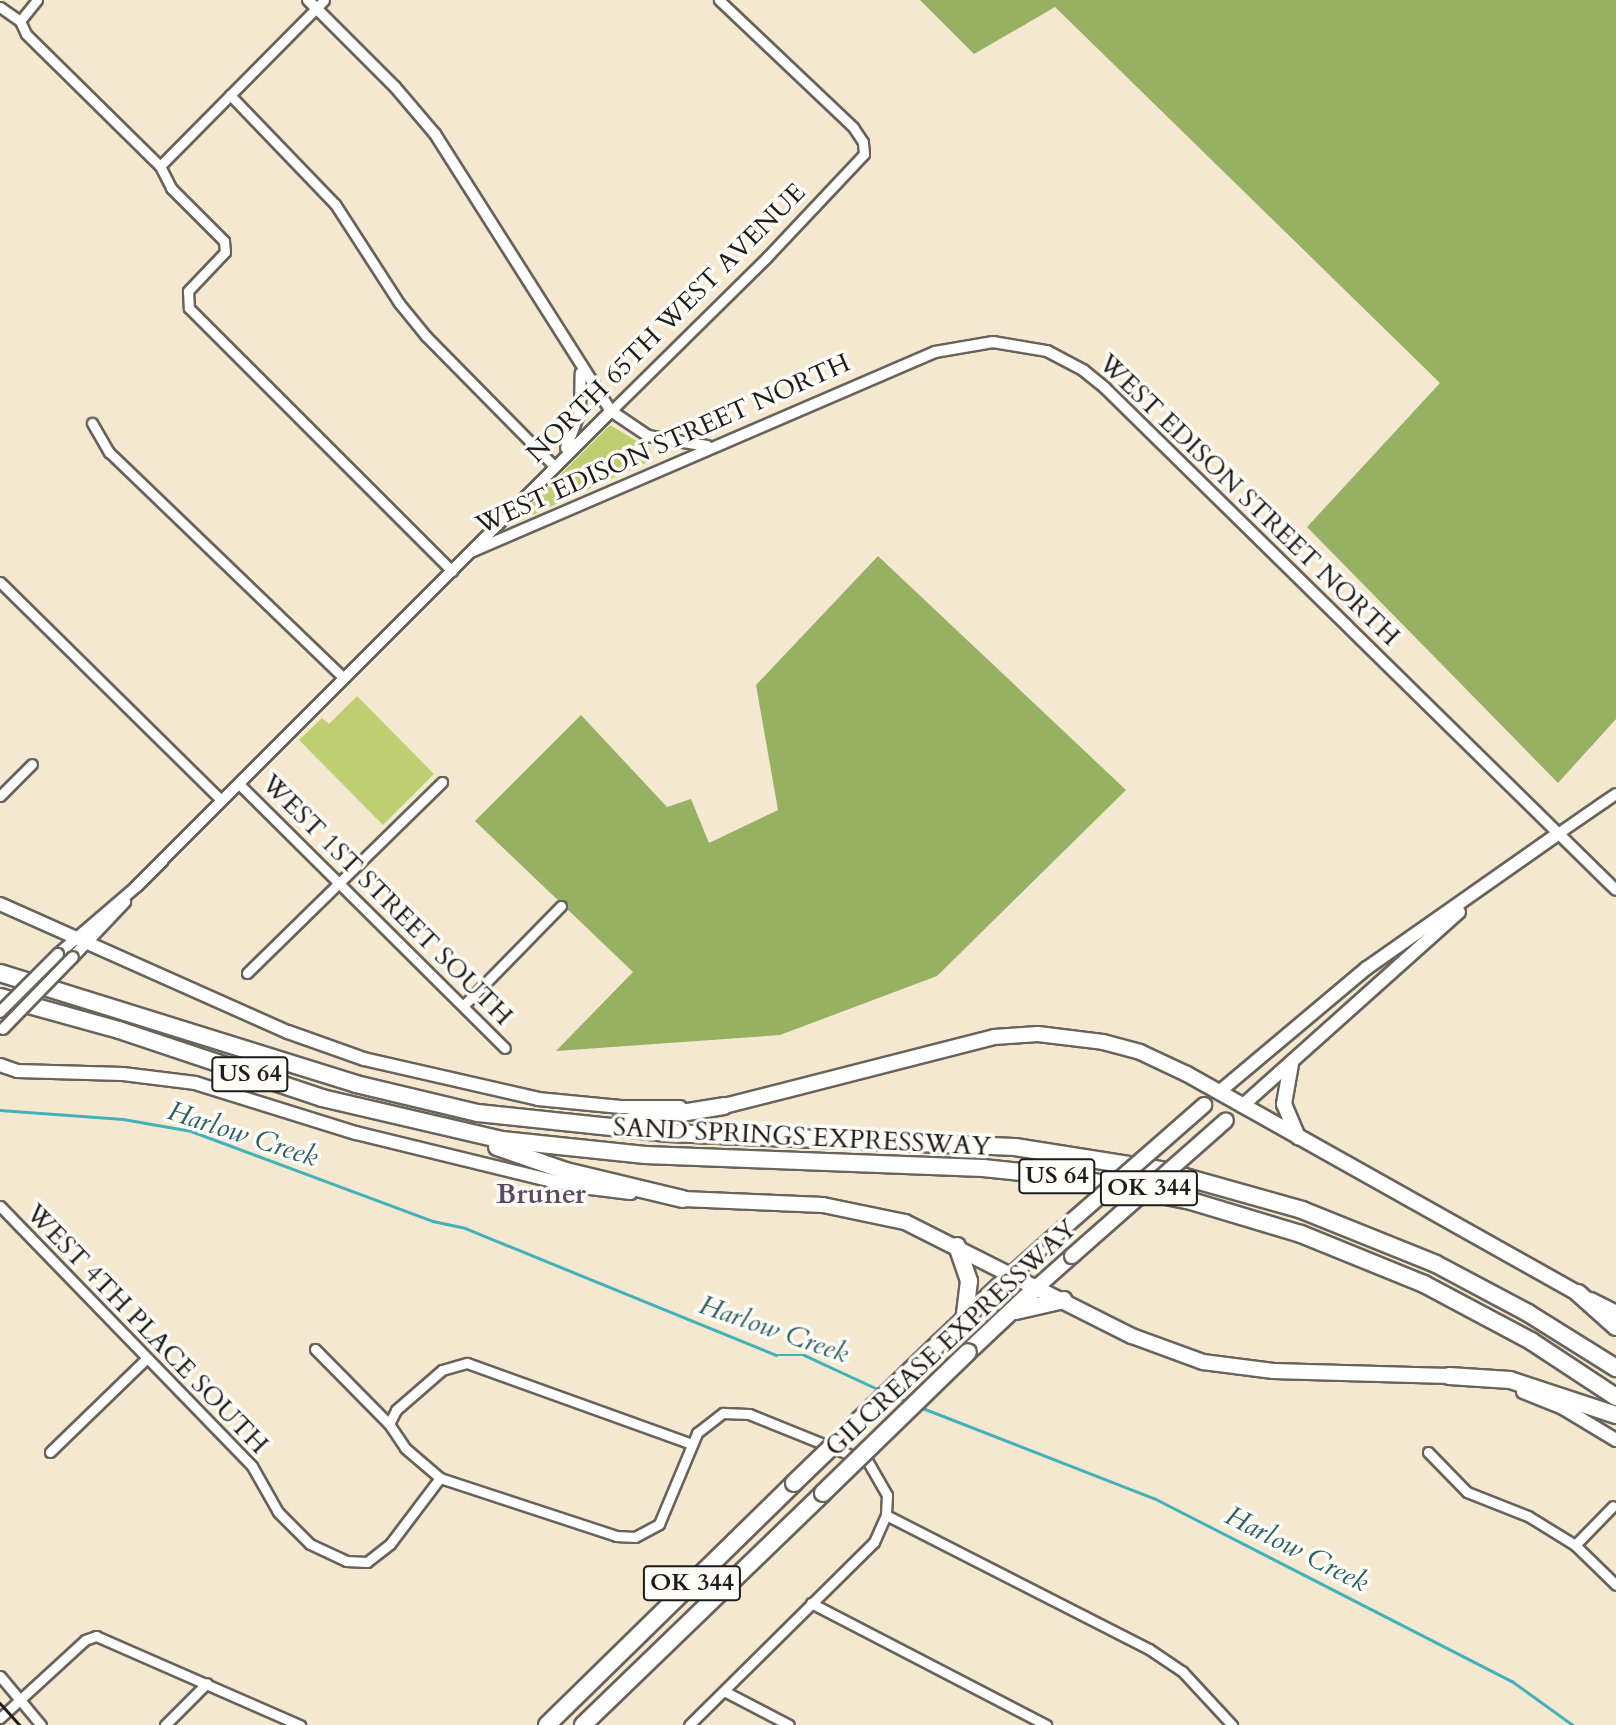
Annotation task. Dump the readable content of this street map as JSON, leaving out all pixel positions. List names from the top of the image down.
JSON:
{
  "streets": {
    "highway": [
      "US 64",
      "SAND SPRINGS EXPRESSWAY",
      "OK 344",
      "GILCREASE EXPRESSWAY"
    ],
    "street": [
      "NORTH 65TH WEST AVENUE",
      "WEST EDISON STREET NORTH",
      "WEST 1ST STREET SOUTH",
      "WEST 4TH PLACE SOUTH"
    ]
  },
  "crossings": [
    ["NORTH 65TH WEST AVENUE", "WEST EDISON STREET NORTH"],
    ["NORTH 65TH WEST AVENUE", "WEST 1ST STREET SOUTH"],
    ["WEST EDISON STREET NORTH", "GILCREASE EXPRESSWAY"]
  ],
  "districts": ["Bruner"],
  "water": ["Harlow Creek"]
}
